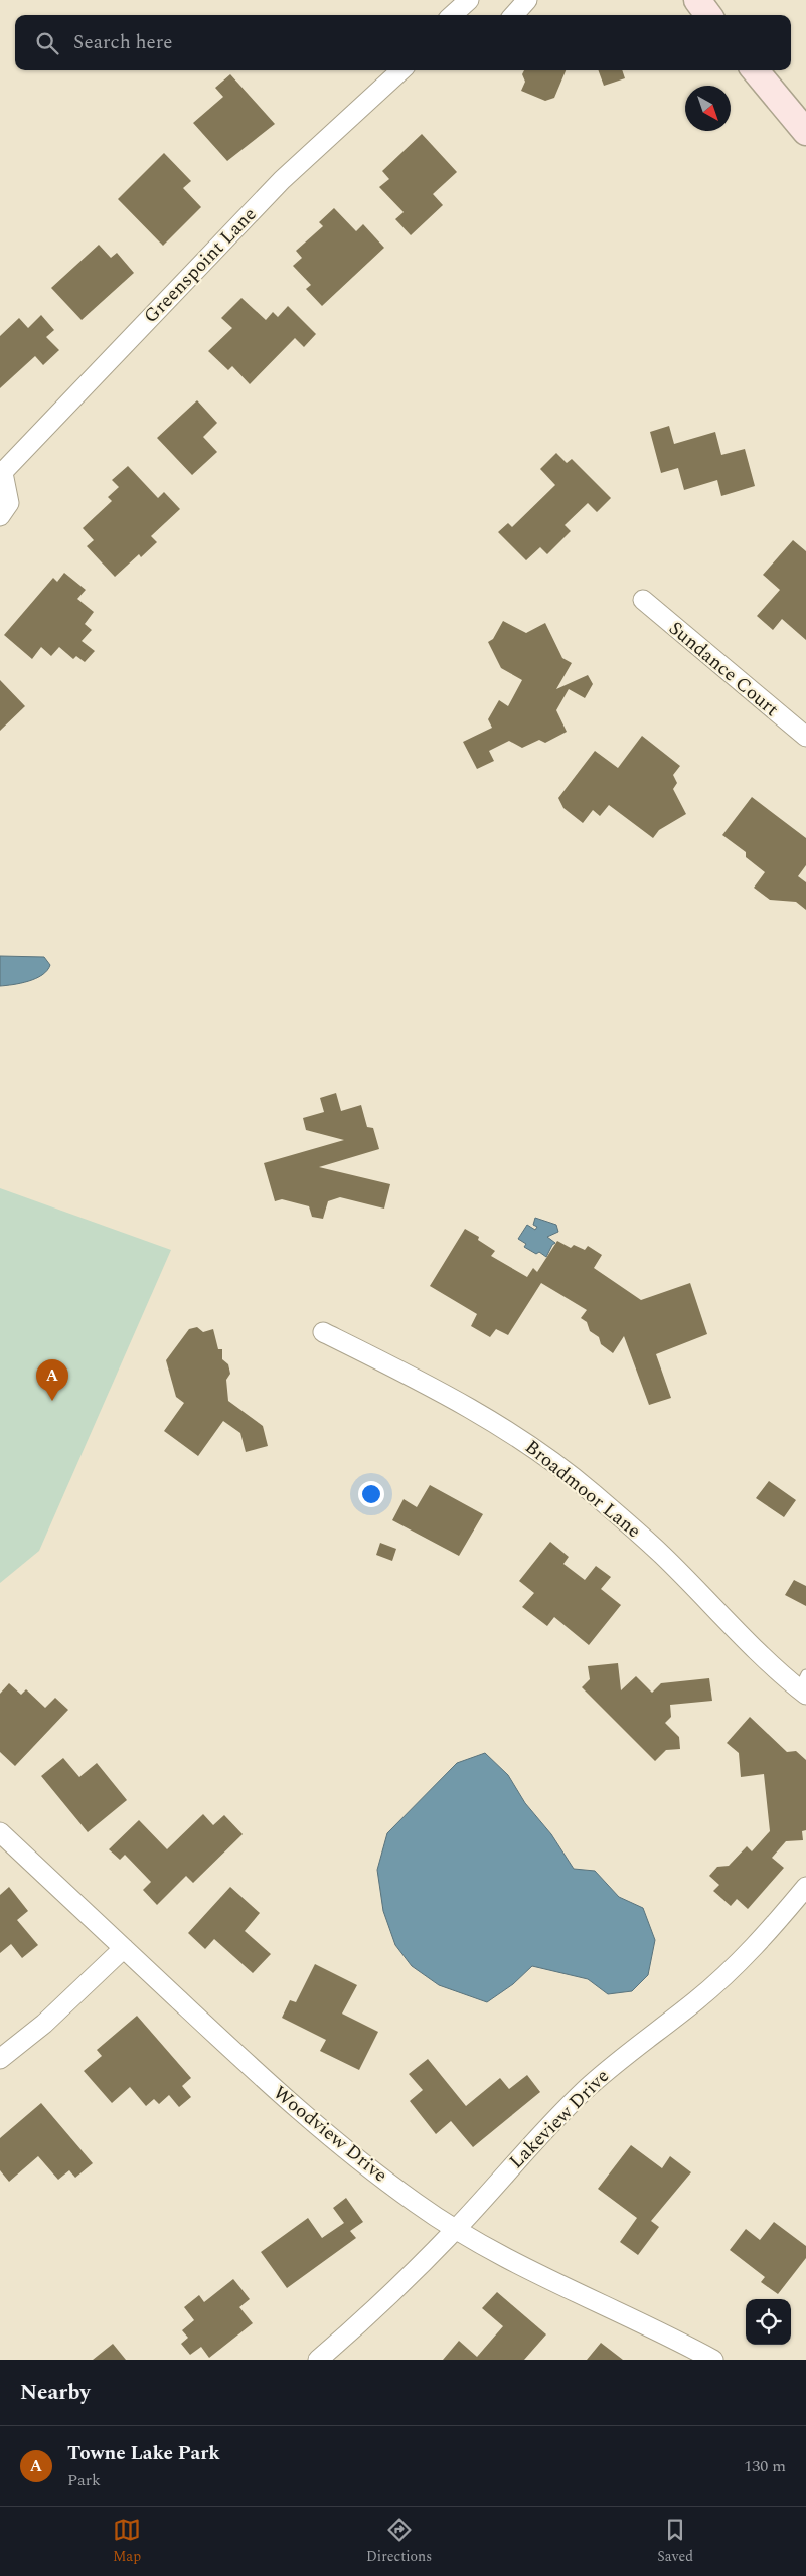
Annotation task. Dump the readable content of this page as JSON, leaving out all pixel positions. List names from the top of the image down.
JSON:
{
  "streets": {
    "street": [
      "Greenspoint Lane",
      "Sundance Court",
      "Broadmoor Lane",
      "Lakeview Drive",
      "Woodview Drive"
    ]
  },
  "crossings": [
    ["Lakeview Drive", "Woodview Drive"]
  ],
  "north": "bottom right",
  "page": {
    "search": "Search here",
    "pins": "A",
    "heading": "Nearby",
    "list": [
      {
        "mark": "A",
        "name": "Towne Lake Park",
        "note": "Park",
        "value": "130 m"
      }
    ],
    "nav": ["Map", "Directions", "Saved"]
  }
}
